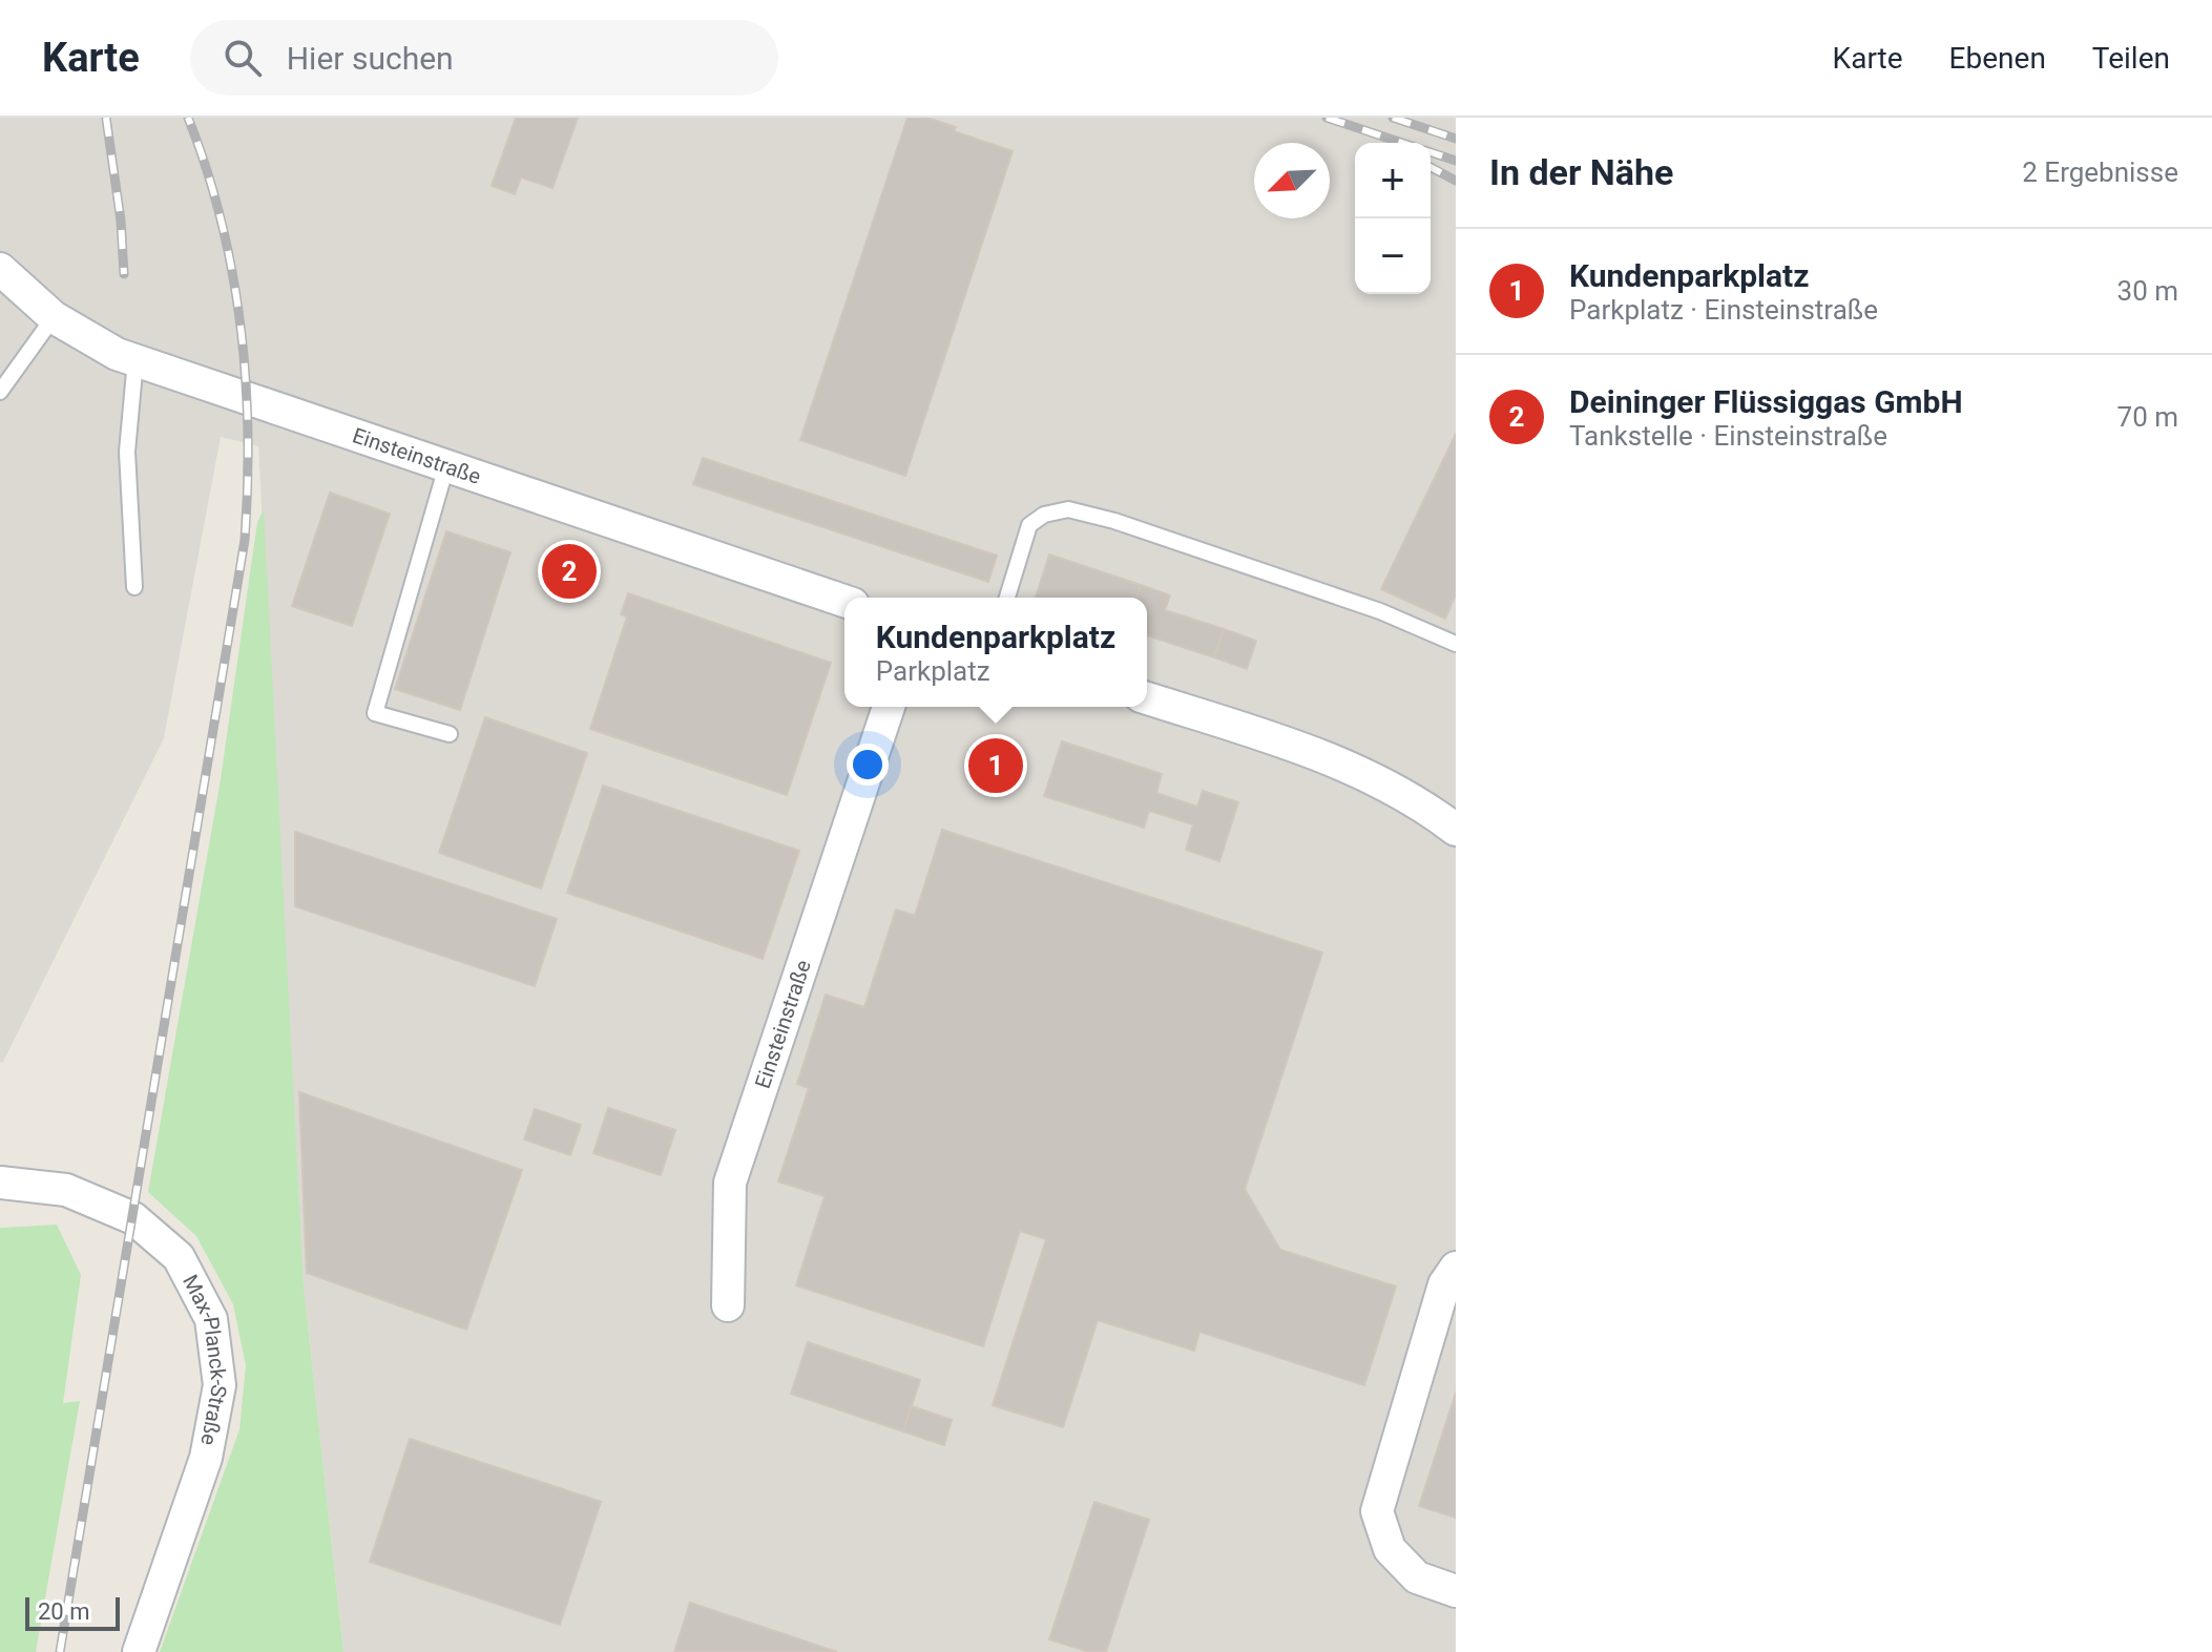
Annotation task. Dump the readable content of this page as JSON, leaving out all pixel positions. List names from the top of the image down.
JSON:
{
  "streets": {
    "street": ["Einsteinstraße", "Max-Planck-Straße"]
  },
  "scale_bar": "20 m",
  "north": "bottom left",
  "page": {
    "header": "Karte",
    "search": "Hier suchen",
    "nav": ["Karte", "Ebenen", "Teilen"],
    "heading": ["In der Nähe", "2 Ergebnisse"],
    "map_buttons": ["+", "−"],
    "list": [
      {
        "mark": "1",
        "name": "Kundenparkplatz",
        "note": "Parkplatz · Einsteinstraße",
        "value": "30 m"
      },
      {
        "mark": "2",
        "name": "Deininger Flüssiggas GmbH",
        "note": "Tankstelle · Einsteinstraße",
        "value": "70 m"
      }
    ],
    "pins": ["2", "1"],
    "popup": ["Kundenparkplatz", "Parkplatz"],
    "scale": "20 m"
  }
}
